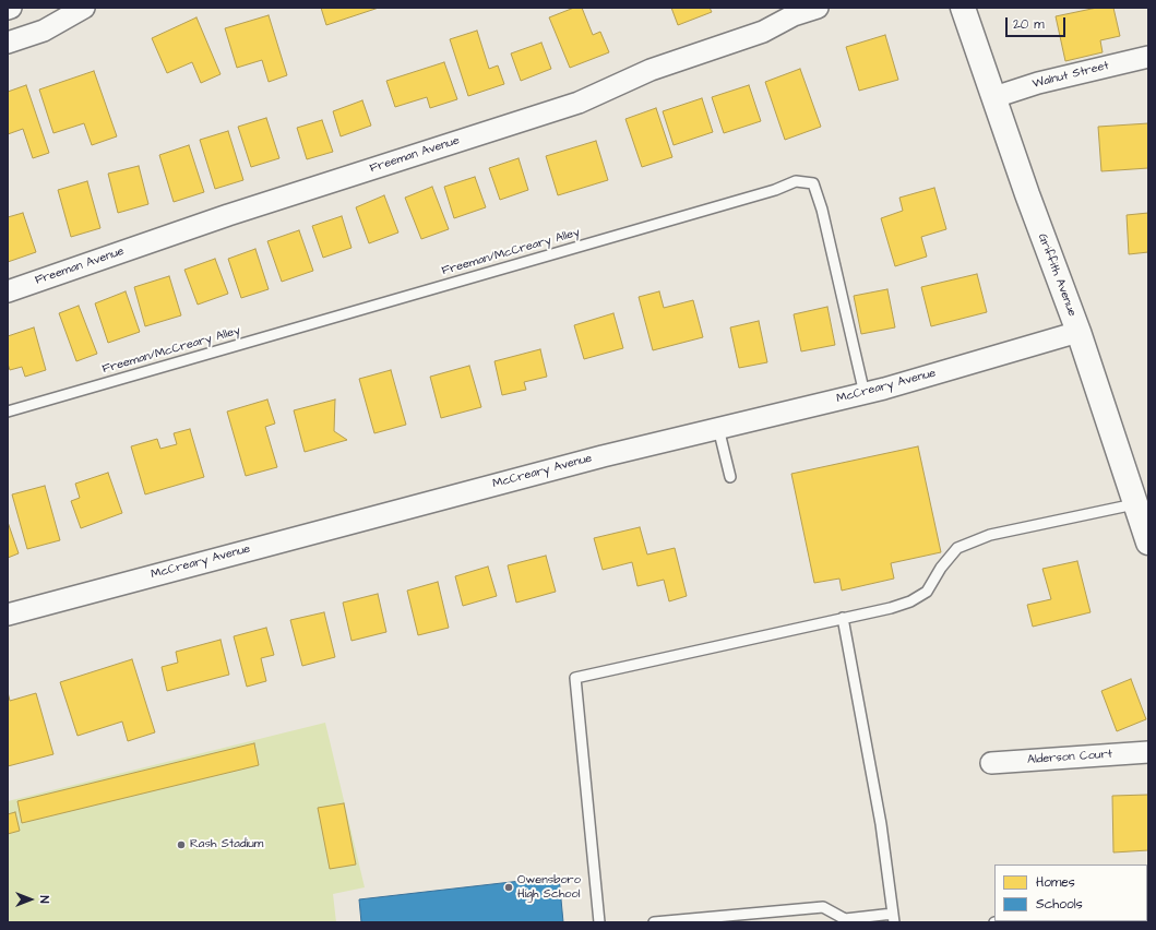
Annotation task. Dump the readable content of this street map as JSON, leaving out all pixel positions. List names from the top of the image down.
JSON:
{
  "streets": {
    "street": [
      "Walnut Street",
      "Freeman Avenue",
      "Griffith Avenue",
      "McCreary Avenue",
      "Alderson Court"
    ],
    "lane": ["Freeman/McCreary Alley"]
  },
  "crossings": [
    ["Walnut Street", "Griffith Avenue"],
    ["Freeman/McCreary Alley", "McCreary Avenue"],
    ["Griffith Avenue", "McCreary Avenue"]
  ],
  "places": ["Rash Stadium", "Owensboro High School"],
  "legend": ["Homes", "Schools"],
  "scale_bar": "20 m",
  "north": "right"
}
